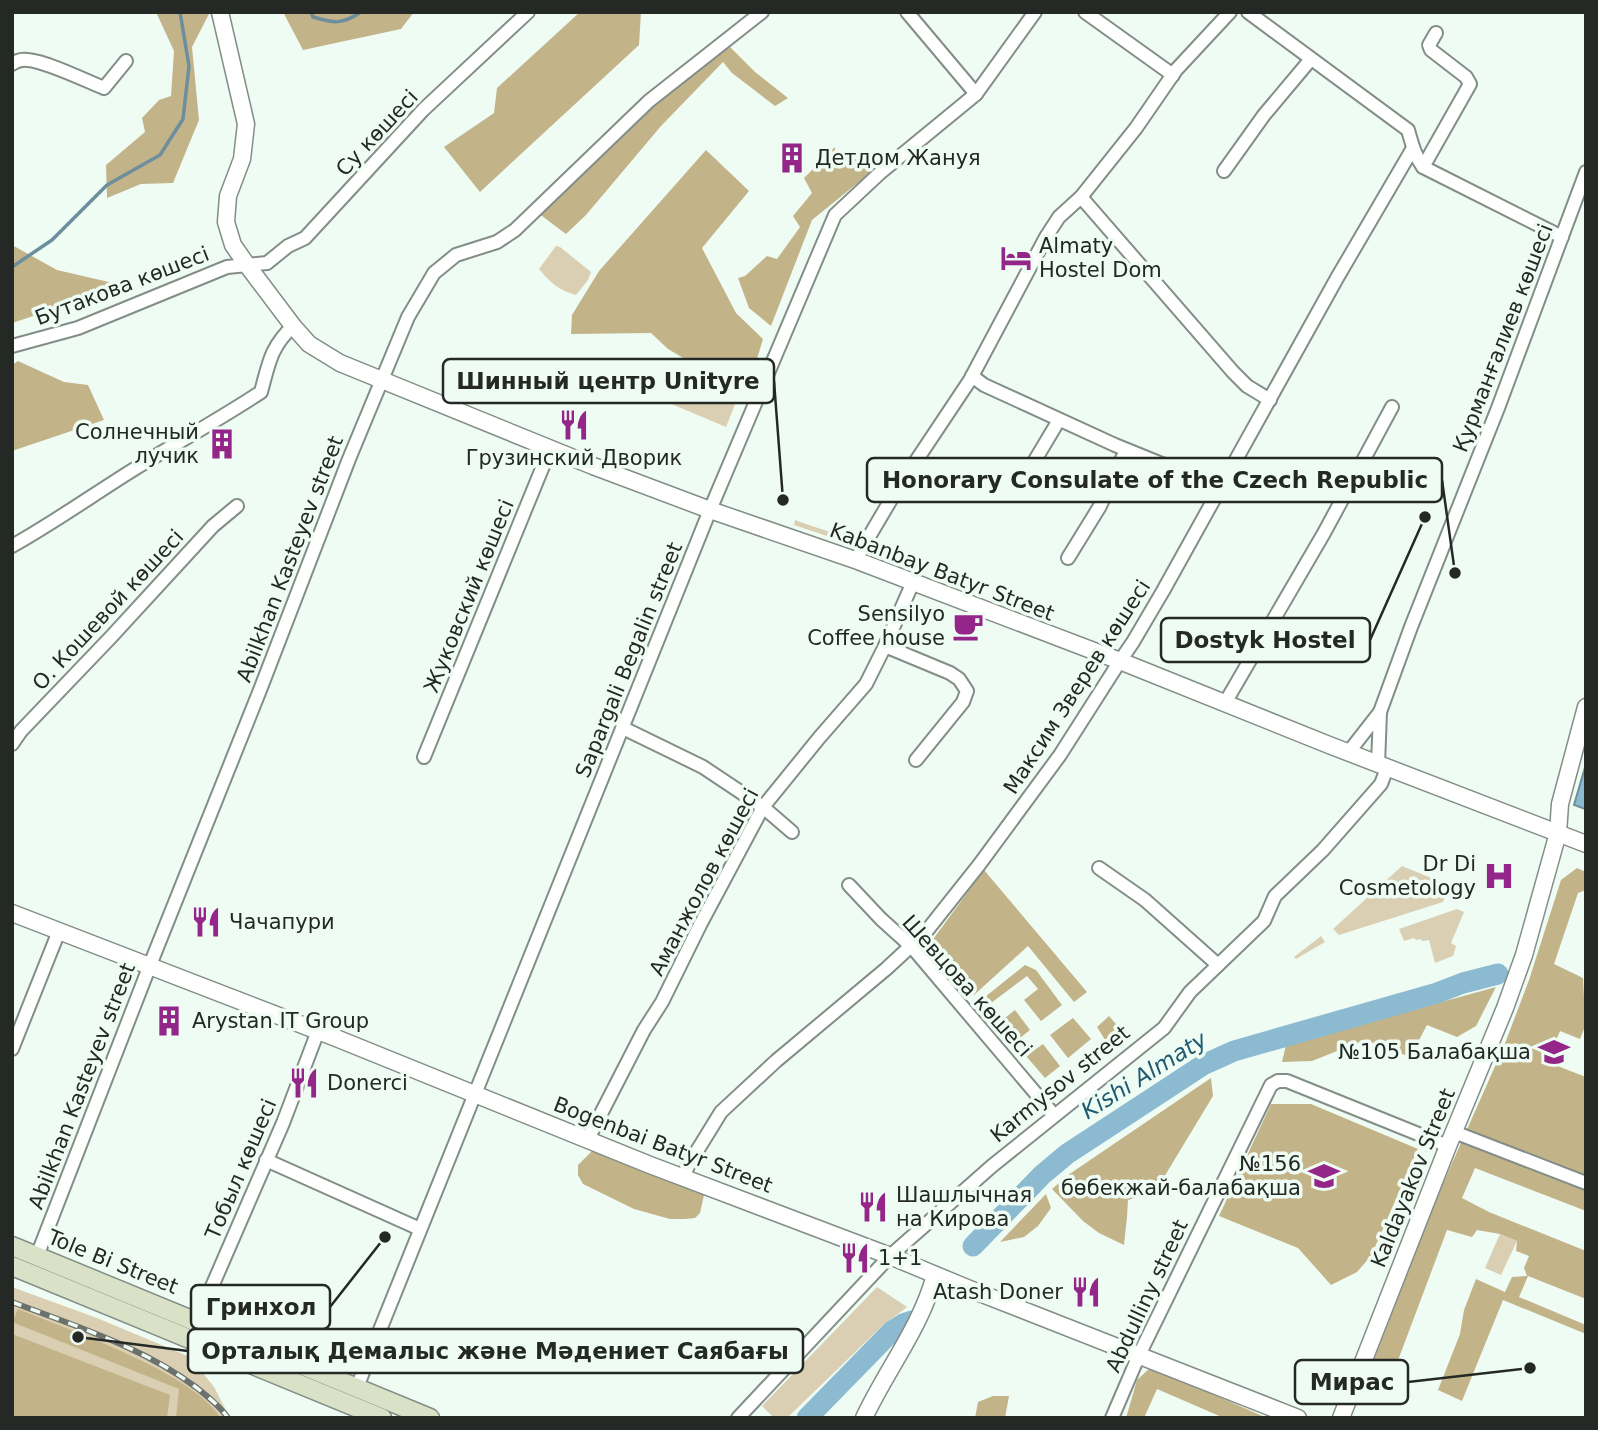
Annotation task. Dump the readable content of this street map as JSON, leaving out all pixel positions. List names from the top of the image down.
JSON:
{
  "streets": {
    "main road": ["Tole Bi Street"],
    "street": [
      "Су көшесі",
      "Бутакова көшесі",
      "Қурманғалиев көшесі",
      "Abilkhan Kasteyev street",
      "Kabanbay Batyr Street",
      "Жуковский көшесі",
      "О. Кошевой көшесі",
      "Sapargali Begalin street",
      "Максим Зверев көшесі",
      "Аманжолов көшесі",
      "Шевцова көшесі",
      "Karmysov street",
      "Bogenbai Batyr Street",
      "Тобыл көшесі",
      "Kaldayakov Street",
      "Abdulliny street"
    ]
  },
  "crossings": [
    ["Су көшесі", "Бутакова көшесі"],
    ["Су көшесі", "Kabanbay Batyr Street"],
    ["Бутакова көшесі", "Kabanbay Batyr Street"],
    ["Abilkhan Kasteyev street", "Kabanbay Batyr Street"],
    ["Abilkhan Kasteyev street", "Bogenbai Batyr Street"],
    ["Abilkhan Kasteyev street", "Tole Bi Street"],
    ["Kabanbay Batyr Street", "Жуковский көшесі"],
    ["Kabanbay Batyr Street", "Sapargali Begalin street"],
    ["Kabanbay Batyr Street", "Максим Зверев көшесі"],
    ["Kabanbay Batyr Street", "Аманжолов көшесі"],
    ["Kabanbay Batyr Street", "Karmysov street"],
    ["Kabanbay Batyr Street", "Kaldayakov Street"],
    ["Sapargali Begalin street", "Bogenbai Batyr Street"],
    ["Sapargali Begalin street", "Tole Bi Street"],
    ["Максим Зверев көшесі", "Шевцова көшесі"],
    ["Максим Зверев көшесі", "Bogenbai Batyr Street"],
    ["Аманжолов көшесі", "Bogenbai Batyr Street"],
    ["Шевцова көшесі", "Karmysov street"],
    ["Karmysov street", "Bogenbai Batyr Street"],
    ["Bogenbai Batyr Street", "Тобыл көшесі"],
    ["Bogenbai Batyr Street", "Abdulliny street"],
    ["Тобыл көшесі", "Tole Bi Street"],
    ["Kaldayakov Street", "Abdulliny street"]
  ],
  "water": ["Kіshі Almaty"],
  "places": {
    "building": ["Детдом Жануя", "Солнечный лучик", "Arystan IT Group"],
    "hotel": ["Almaty Hostel Dom"],
    "restaurant": [
      "Грузинский Дворик",
      "Чачапури",
      "Donerci",
      "Шашлычная на Кирова",
      "1+1",
      "Atash Doner"
    ],
    "other": [
      "Шинный центр Unityre",
      "Dostyk Hostel",
      "Honorary Consulate of the Czech Republic",
      "Гринхол",
      "Орталық Демалыс және Мәдениет Саябағы",
      "Мирас"
    ],
    "cafe": ["Sensilyo Coffee house"],
    "hospital": ["Dr Di Cosmetology"],
    "school or university": ["№105 Балабақша", "№156 бөбекжай-балабақша"]
  }
}
